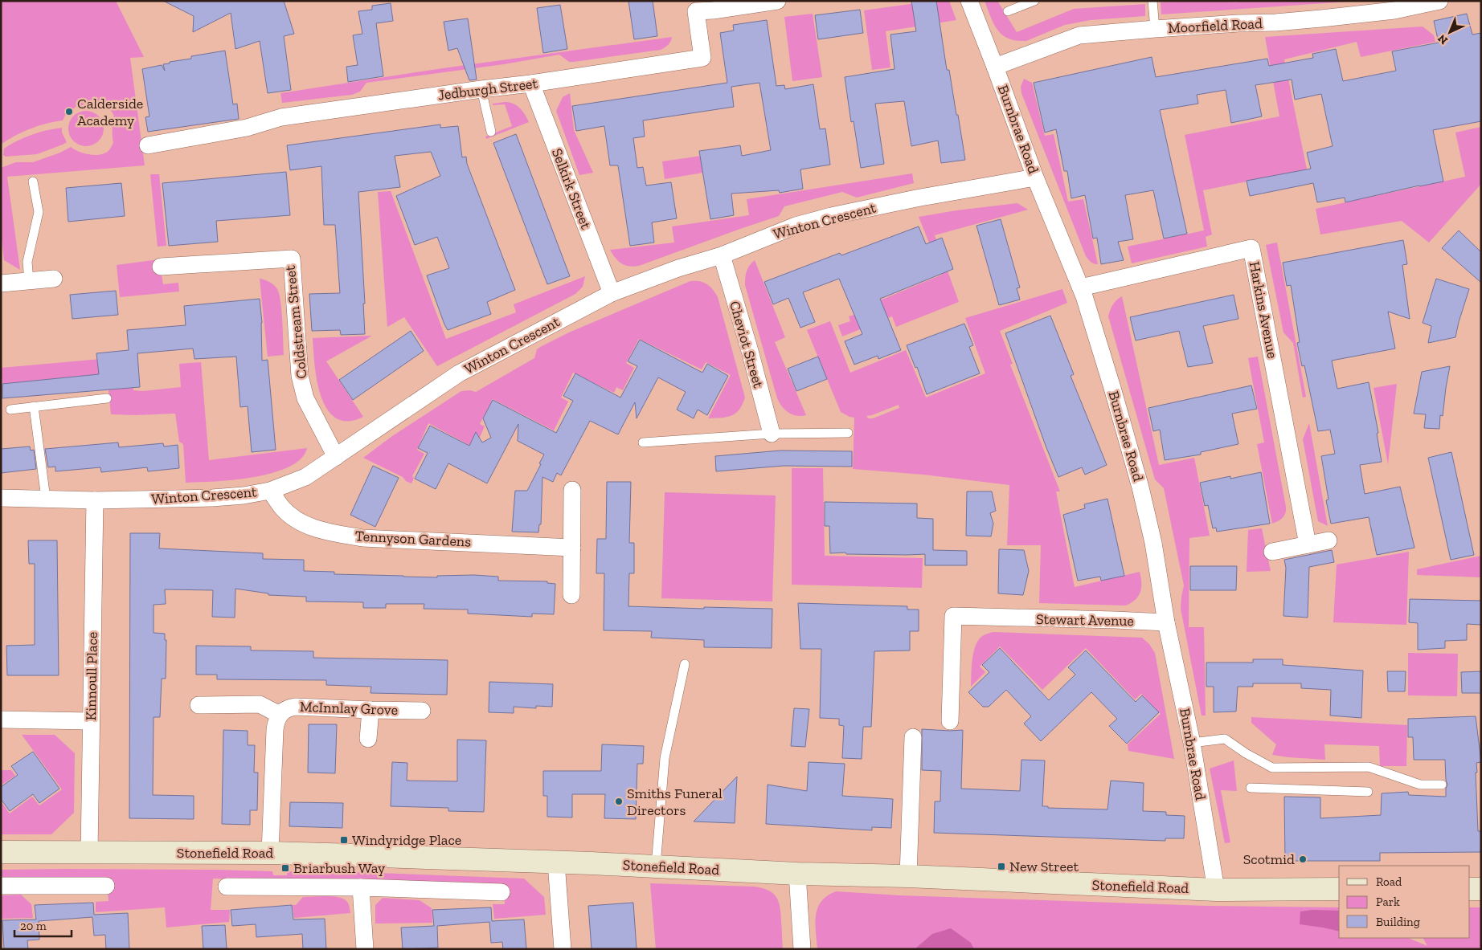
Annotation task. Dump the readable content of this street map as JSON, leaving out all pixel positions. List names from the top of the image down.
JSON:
{
  "streets": {
    "street": [
      "Moorfield Road",
      "Jedburgh Street",
      "Burnbrae Road",
      "Selkirk Street",
      "Winton Crescent",
      "Harkins Avenue",
      "Coldstream Street",
      "Cheviot Street",
      "Tennyson Gardens",
      "Stewart Avenue",
      "Kinnoull Place",
      "McInnlay Grove",
      "Stonefield Road"
    ]
  },
  "crossings": [
    ["Moorfield Road", "Burnbrae Road"],
    ["Jedburgh Street", "Selkirk Street"],
    ["Burnbrae Road", "Winton Crescent"],
    ["Burnbrae Road", "Harkins Avenue"],
    ["Burnbrae Road", "Stewart Avenue"],
    ["Burnbrae Road", "Stonefield Road"],
    ["Selkirk Street", "Winton Crescent"],
    ["Winton Crescent", "Coldstream Street"],
    ["Winton Crescent", "Cheviot Street"],
    ["Winton Crescent", "Tennyson Gardens"],
    ["Winton Crescent", "Kinnoull Place"],
    ["Kinnoull Place", "Stonefield Road"],
    ["McInnlay Grove", "Stonefield Road"]
  ],
  "places": {
    "other": ["Calderside Academy", "Smiths Funeral Directors", "Scotmid"],
    "transit": ["Windyridge Place", "New Street", "Briarbush Way"]
  },
  "legend": ["Road", "Park", "Building"],
  "scale_bar": "20 m",
  "north": "bottom left"
}
